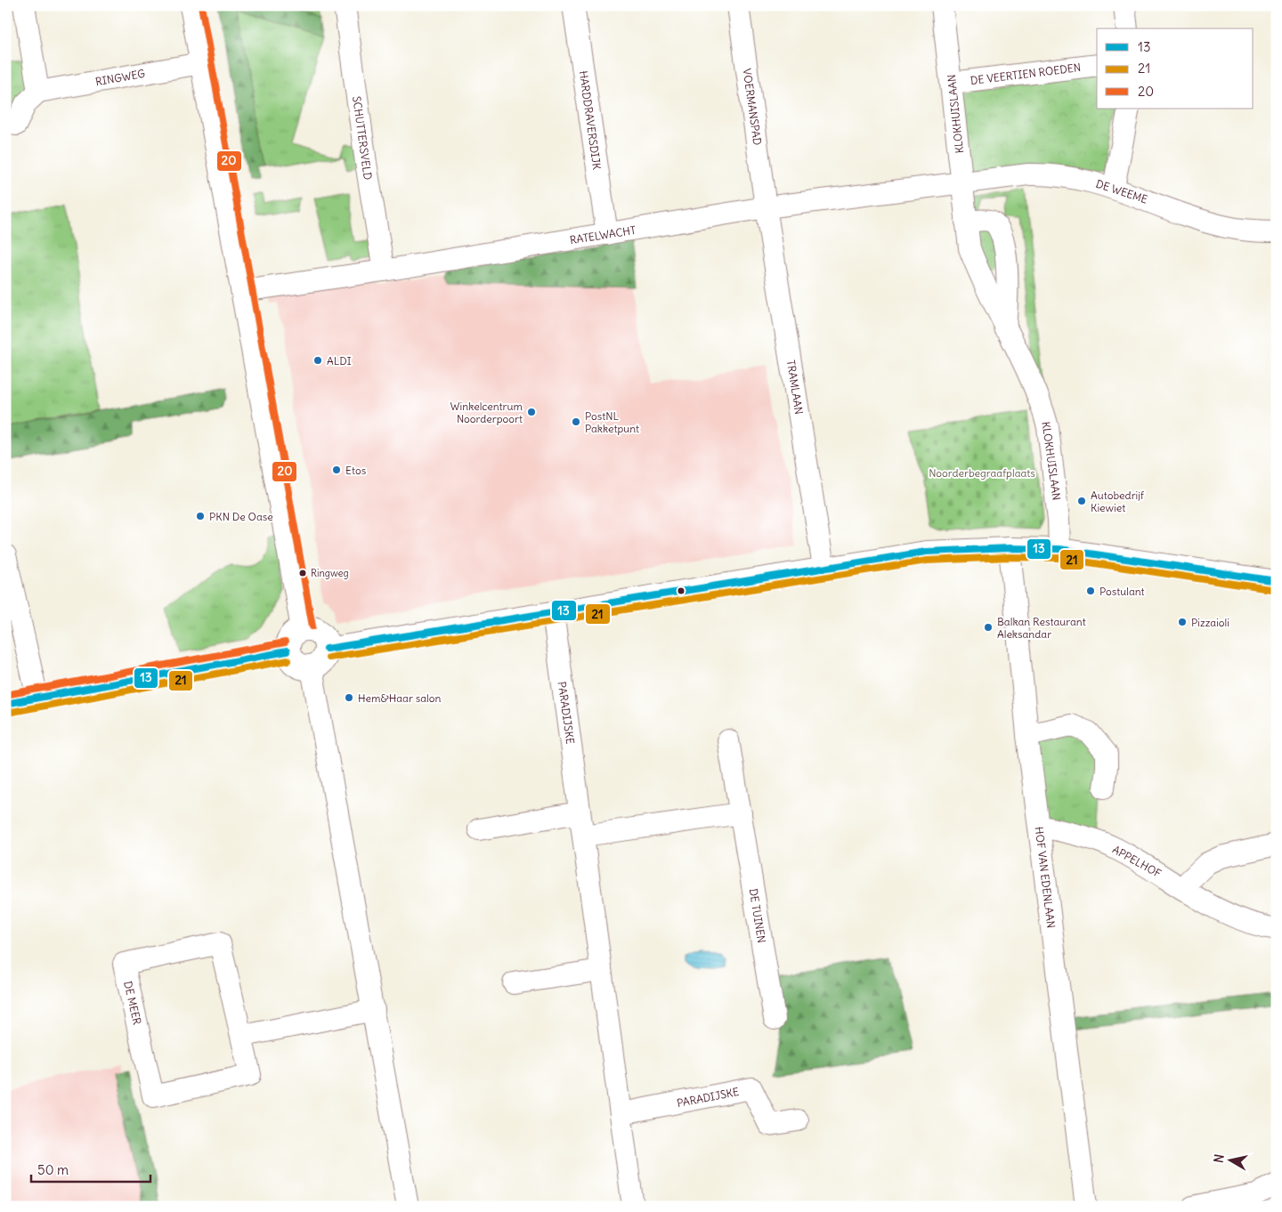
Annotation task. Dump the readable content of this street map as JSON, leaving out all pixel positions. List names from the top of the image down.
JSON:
{
  "streets": {
    "street": [
      "DE VEERTIEN ROEDEN",
      "RINGWEG",
      "VOERMANSPAD",
      "KLOKHUISLAAN",
      "HARDDRAVERSDIJK",
      "SCHUTTERSVELD",
      "DE WEEME",
      "RATELWACHT",
      "TRAMLAAN",
      "PARADIJSKE",
      "APPELHOF",
      "HOF VAN EDENLAAN",
      "DE TUINEN",
      "DE MEER"
    ]
  },
  "crossings": [
    ["DE VEERTIEN ROEDEN", "KLOKHUISLAAN"],
    ["VOERMANSPAD", "RATELWACHT"],
    ["VOERMANSPAD", "TRAMLAAN"],
    ["KLOKHUISLAAN", "DE WEEME"],
    ["KLOKHUISLAAN", "RATELWACHT"],
    ["HARDDRAVERSDIJK", "RATELWACHT"],
    ["SCHUTTERSVELD", "RATELWACHT"],
    ["DE WEEME", "RATELWACHT"],
    ["RATELWACHT", "TRAMLAAN"],
    ["APPELHOF", "HOF VAN EDENLAAN"]
  ],
  "parks": ["Noorderbegraafplaats"],
  "places": [
    "ALDI",
    "Winkelcentrum Noorderpoort",
    "PostNL Pakketpunt",
    "Etos",
    "Autobedrijf Kiewiet",
    "PKN De Oase",
    "Ringweg",
    "Postulant",
    "Pizzaioli",
    "Balkan Restaurant Aleksandar",
    "Hem&Haar salon"
  ],
  "lines": ["transit line 20", "transit line 13", "transit line 21"],
  "legend": ["13", "21", "20"],
  "scale_bar": "50 m",
  "north": "left"
}
